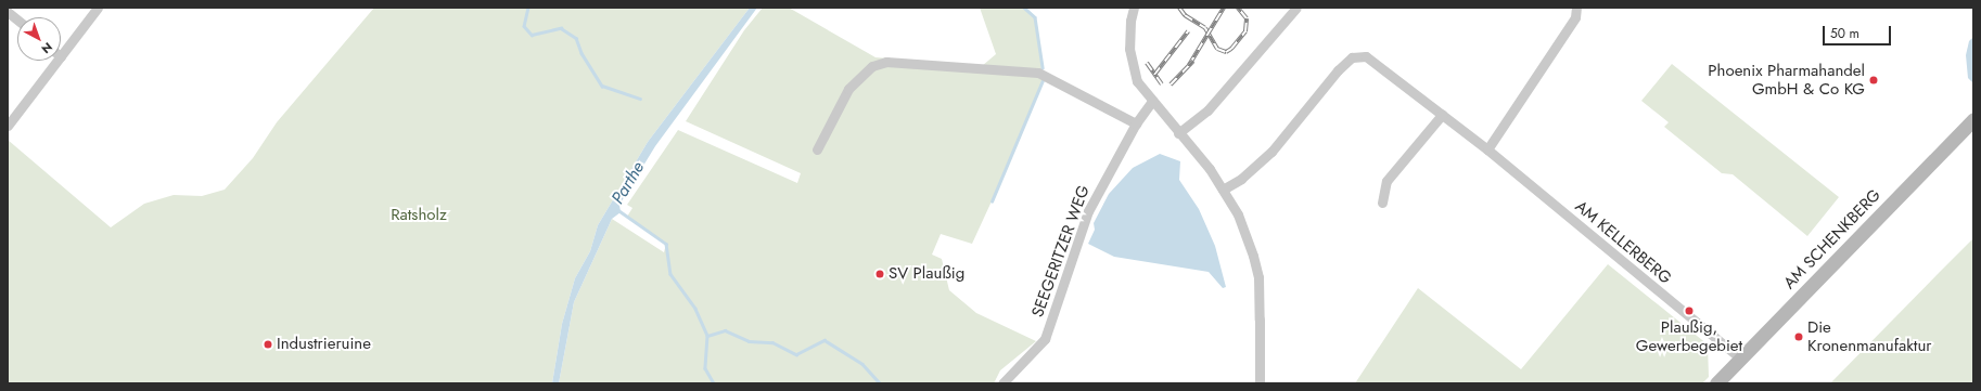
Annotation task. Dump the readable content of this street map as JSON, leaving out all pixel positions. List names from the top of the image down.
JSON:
{
  "streets": {
    "main road": ["AM SCHENKBERG"],
    "street": ["AM KELLERBERG", "SEEGERITZER WEG"]
  },
  "crossings": [
    ["AM SCHENKBERG", "AM KELLERBERG"]
  ],
  "water": ["Parthe"],
  "parks": ["Ratsholz"],
  "places": [
    "Phoenix Pharmahandel GmbH & Co KG",
    "SV Plaußig",
    "Plaußig, Gewerbegebiet",
    "Die Kronenmanufaktur",
    "Industrieruine"
  ],
  "scale_bar": "50 m",
  "north": "bottom right"
}
